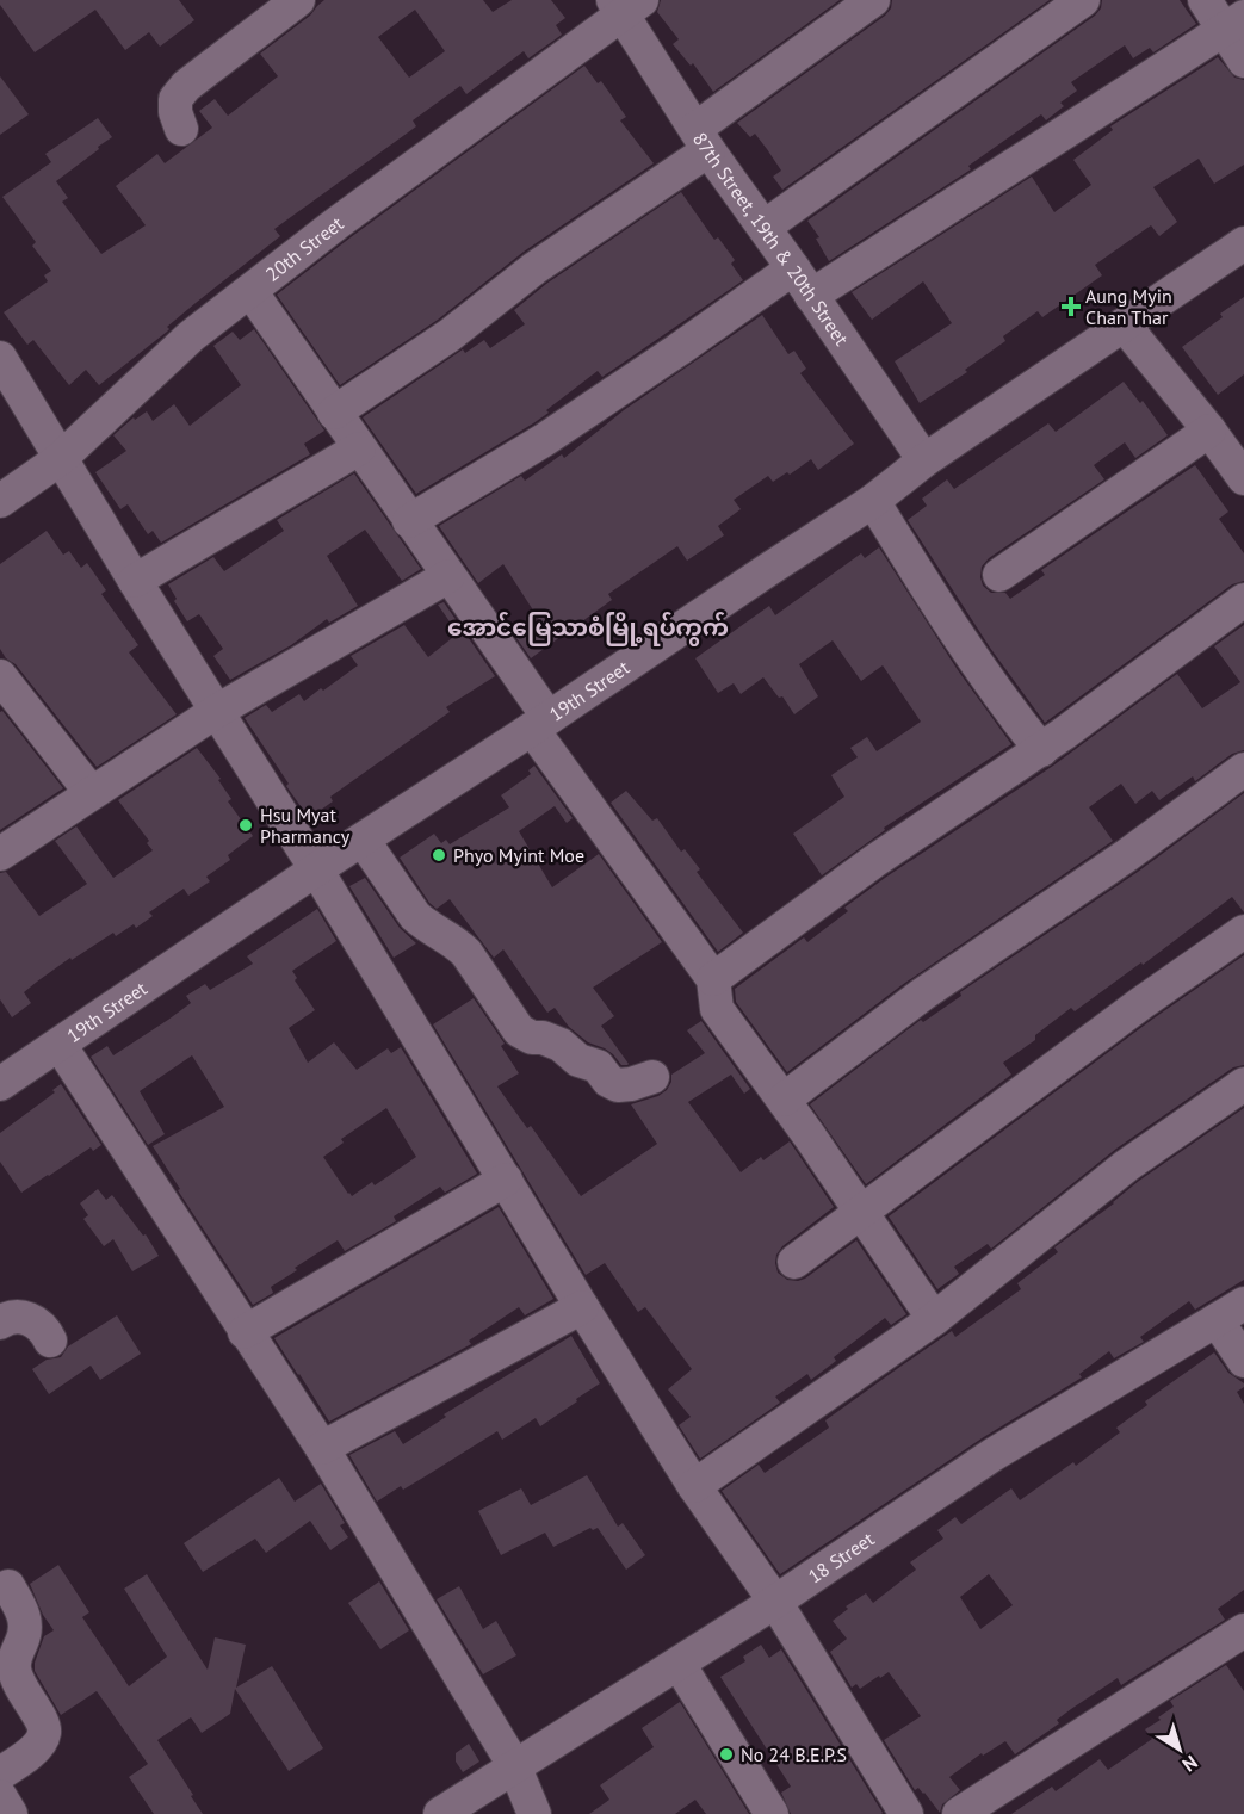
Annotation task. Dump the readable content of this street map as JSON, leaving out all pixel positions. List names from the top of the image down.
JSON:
{
  "streets": {
    "street": [
      "87th Street, 19th & 20th Street",
      "20th Street",
      "19th Street",
      "18 Street"
    ]
  },
  "crossings": [
    ["87th Street, 19th & 20th Street", "20th Street"],
    ["87th Street, 19th & 20th Street", "19th Street"]
  ],
  "districts": ["အောင်မြေသာစံမြို့ရပ်ကွက်"],
  "places": {
    "health": ["Aung Myin Chan Thar"],
    "other": ["Hsu Myat Pharmancy", "Phyo Myint Moe", "No 24 B.E.P.S"]
  },
  "north": "bottom right"
}
